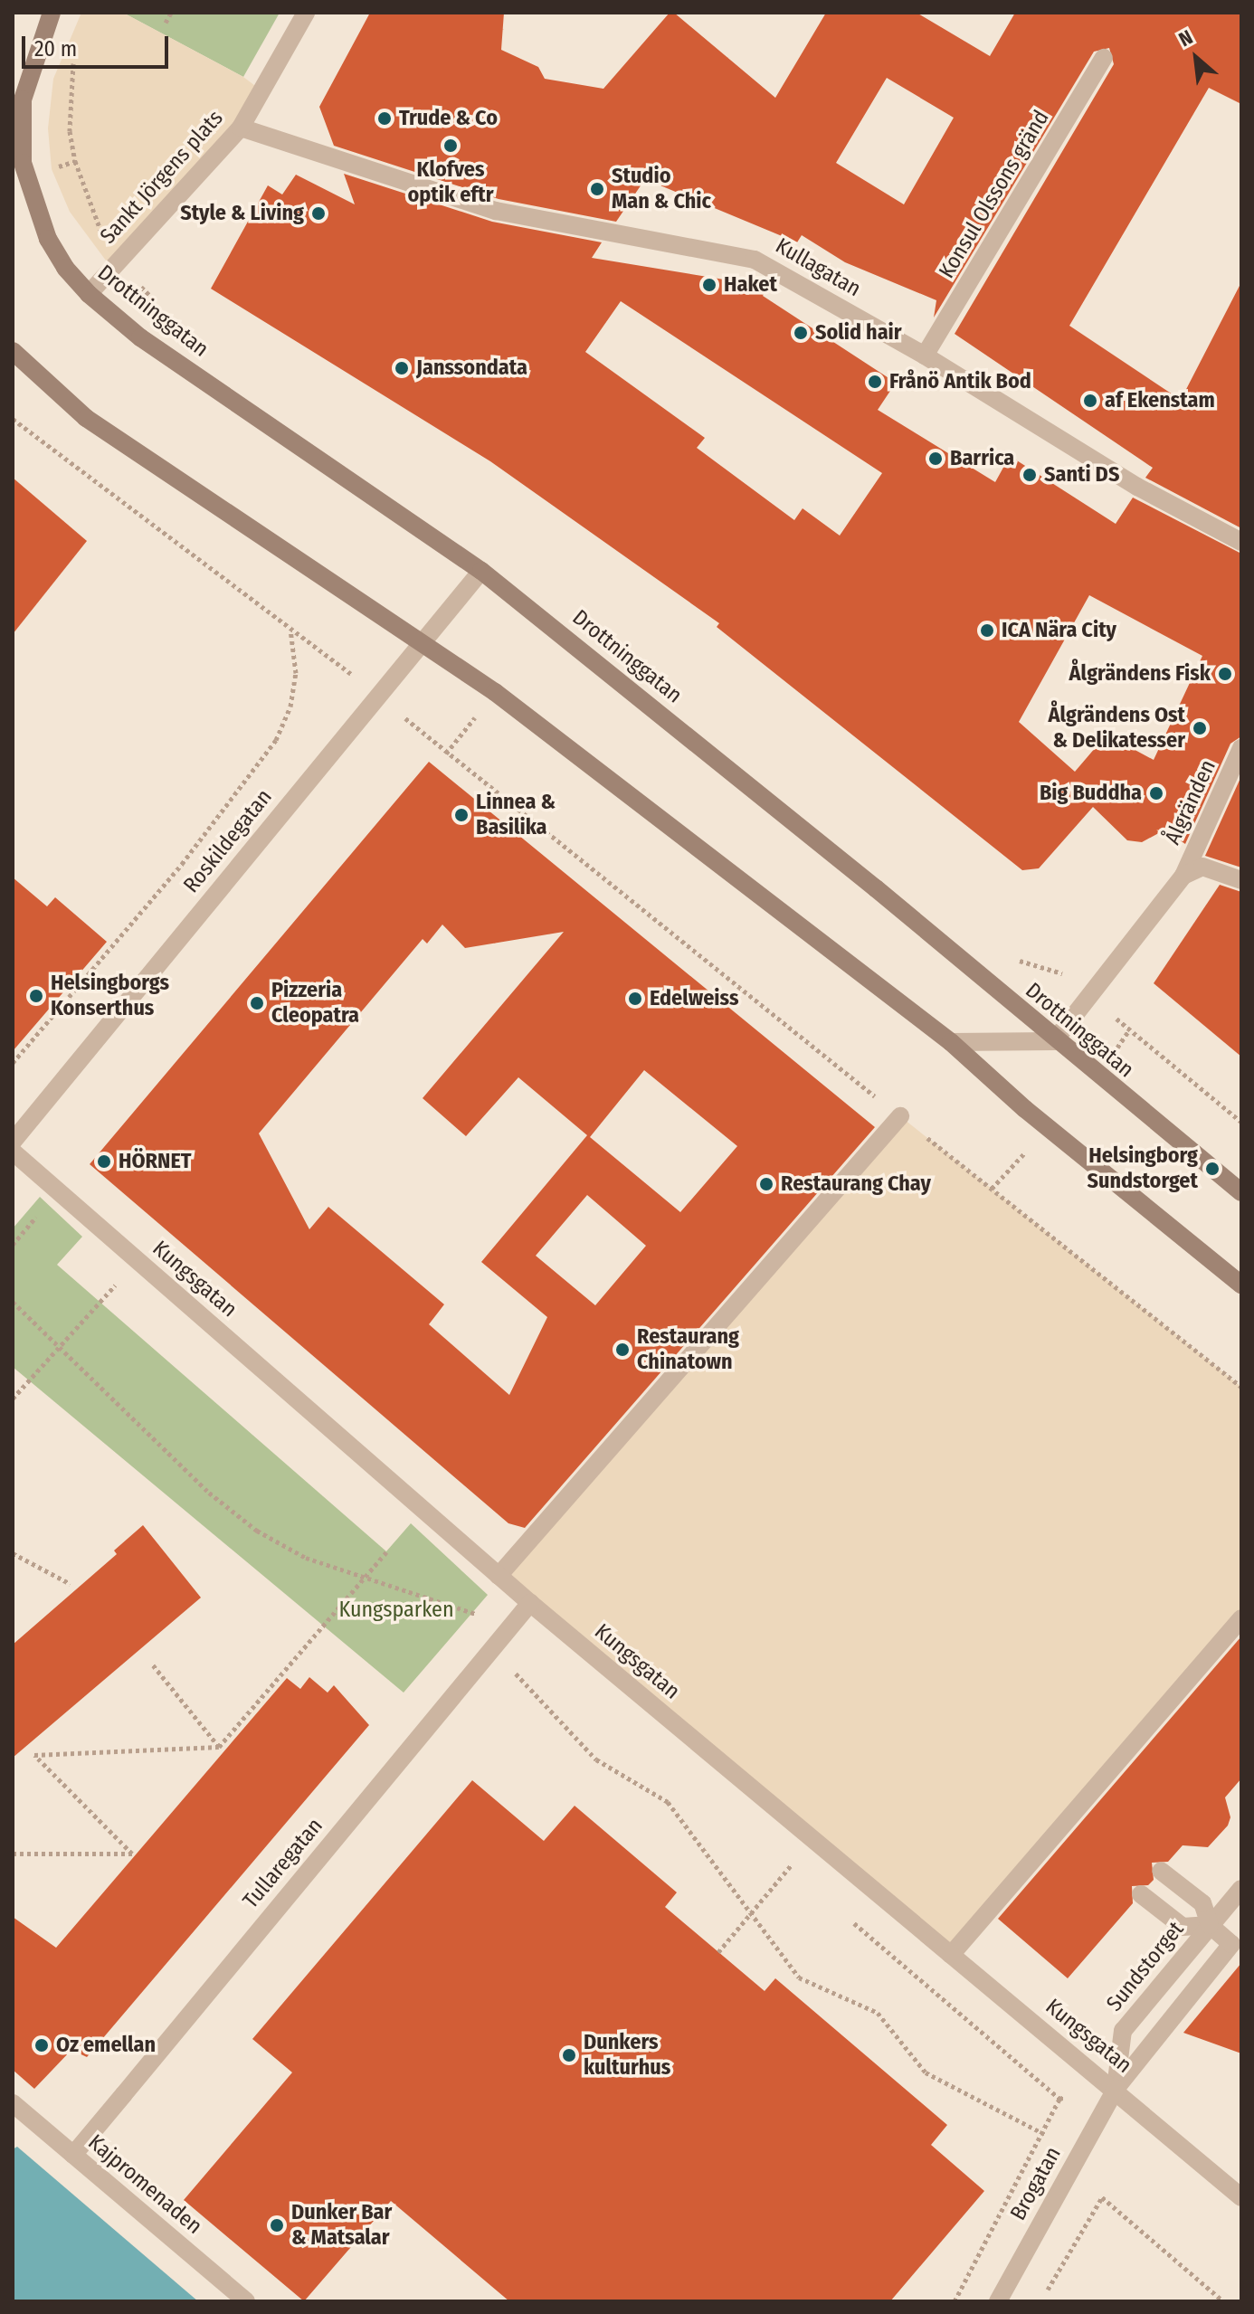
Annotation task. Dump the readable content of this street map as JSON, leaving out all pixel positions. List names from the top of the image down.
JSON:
{
  "streets": {
    "main road": ["Drottninggatan"],
    "street": [
      "Sankt Jörgens plats",
      "Konsul Olssons gränd",
      "Kullagatan",
      "Ålgränden",
      "Roskildegatan",
      "Kungsgatan",
      "Tullaregatan",
      "Sundstorget",
      "Brogatan",
      "Kajpromenaden"
    ]
  },
  "crossings": [
    ["Sankt Jörgens plats", "Kullagatan"],
    ["Sankt Jörgens plats", "Drottninggatan"],
    ["Konsul Olssons gränd", "Kullagatan"],
    ["Drottninggatan", "Ålgränden"],
    ["Drottninggatan", "Roskildegatan"],
    ["Kungsgatan", "Tullaregatan"],
    ["Kungsgatan", "Sundstorget"],
    ["Kungsgatan", "Brogatan"],
    ["Tullaregatan", "Kajpromenaden"],
    ["Sundstorget", "Brogatan"]
  ],
  "parks": ["Kungsparken"],
  "places": [
    "Trude & Co",
    "Klofves optik eftr",
    "Studio Man & Chic",
    "Style & Living",
    "Haket",
    "Solid hair",
    "Janssondata",
    "Frånö Antik Bod",
    "af Ekenstam",
    "Barrica",
    "Santi DS",
    "ICA Nära City",
    "Ålgrändens Fisk",
    "Ålgrändens Ost & Delikatesser",
    "Big Buddha",
    "Linnea & Basilika",
    "Helsingborgs Konserthus",
    "Edelweiss",
    "Pizzeria Cleopatra",
    "HÖRNET",
    "Helsingborg Sundstorget",
    "Restaurang Chay",
    "Restaurang Chinatown",
    "Oz emellan",
    "Dunkers kulturhus",
    "Dunker Bar & Matsalar"
  ],
  "scale_bar": "20 m",
  "north": "top left"
}
